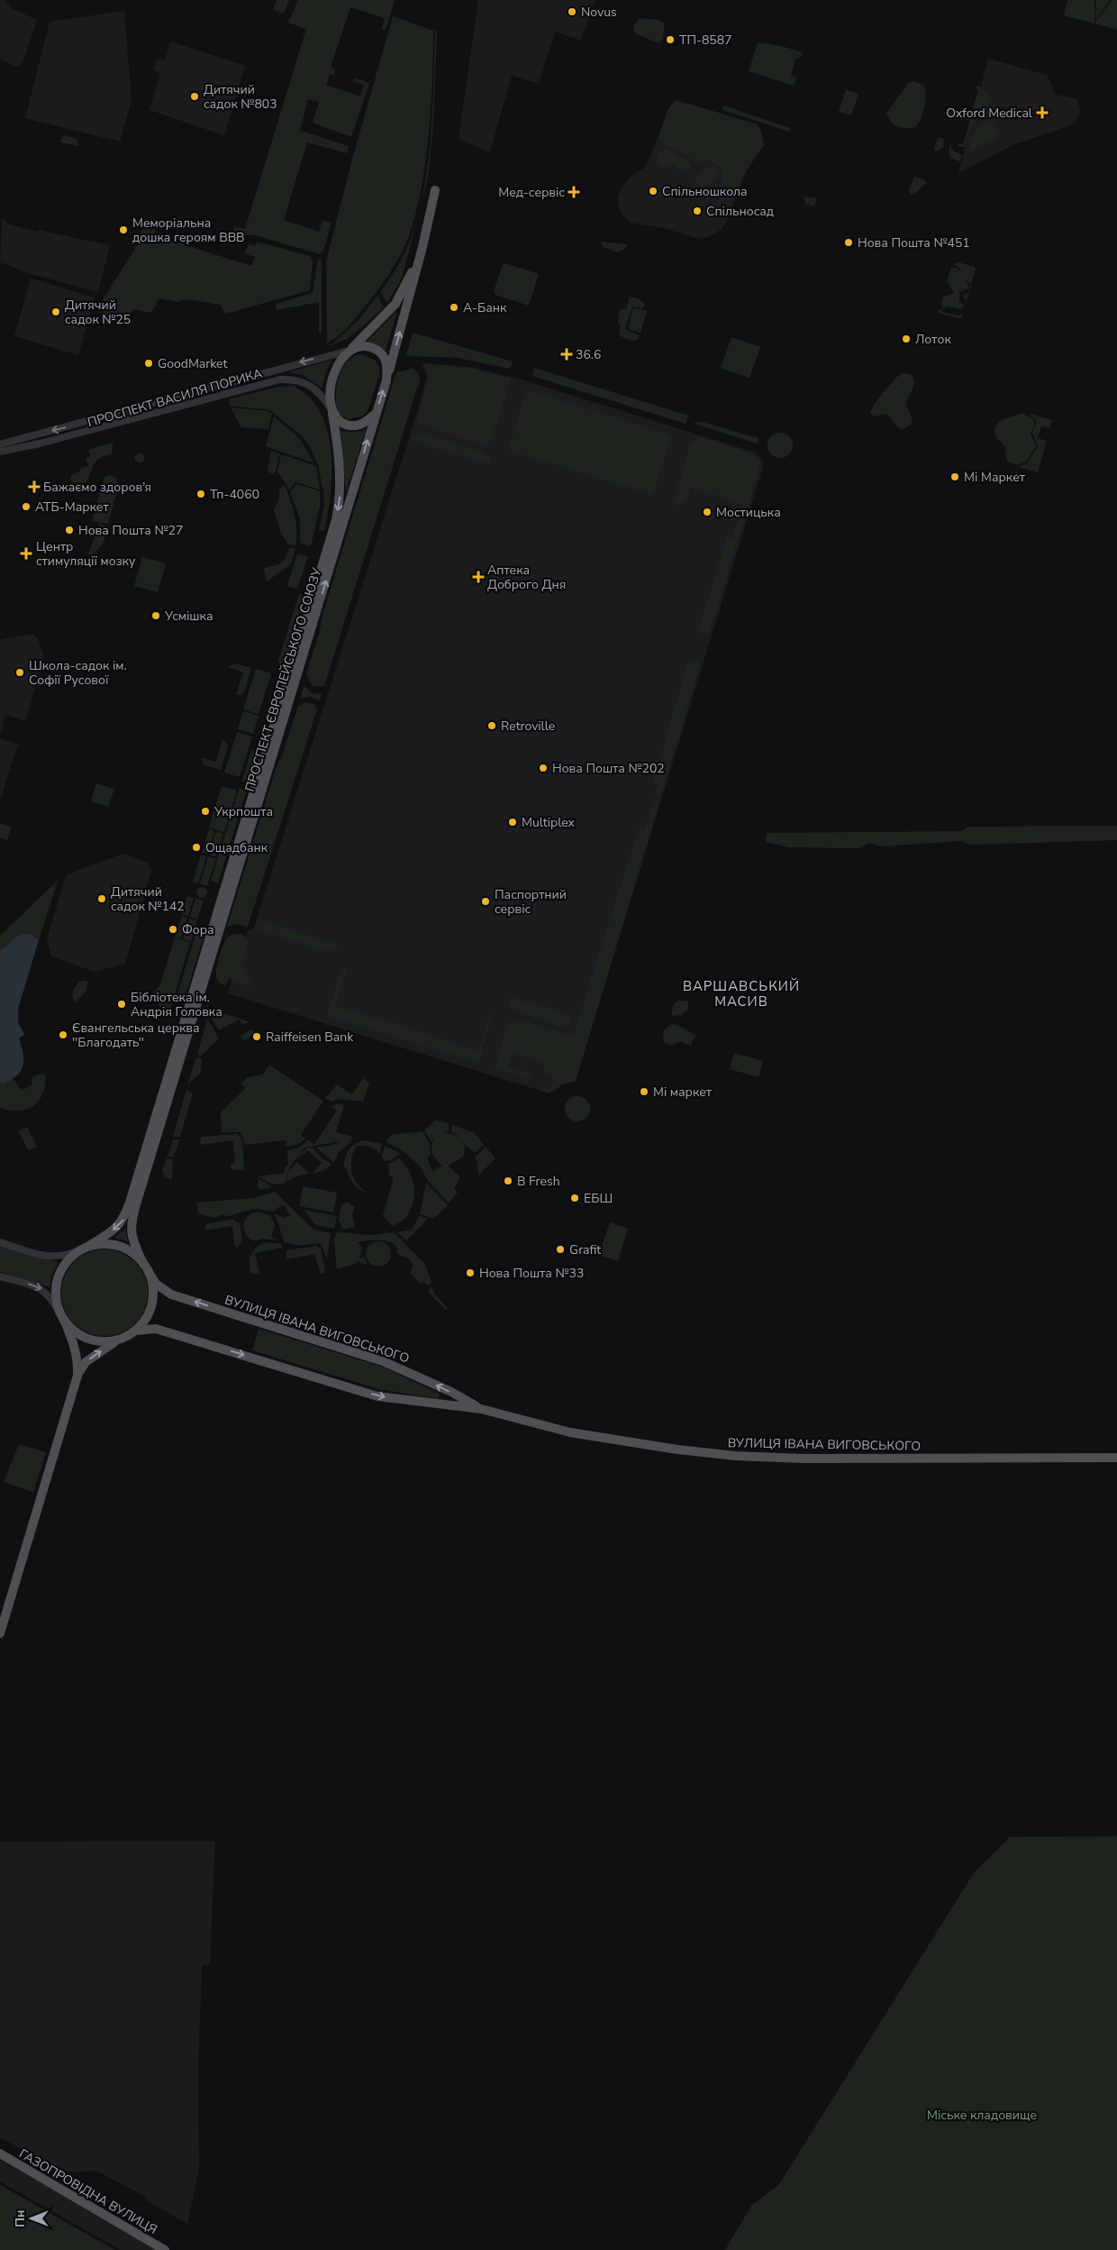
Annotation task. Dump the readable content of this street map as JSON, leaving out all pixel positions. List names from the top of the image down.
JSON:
{
  "streets": {
    "main road": ["ПРОСПЕКТ ЄВРОПЕЙСЬКОГО СОЮЗУ", "ВУЛИЦЯ ІВАНА ВИГОВСЬКОГО", "ГАЗОПРОВІДНА ВУЛИЦЯ"],
    "street": ["ПРОСПЕКТ ВАСИЛЯ ПОРИКА"]
  },
  "crossings": [
    ["ПРОСПЕКТ ВАСИЛЯ ПОРИКА", "ПРОСПЕКТ ЄВРОПЕЙСЬКОГО СОЮЗУ"],
    ["ПРОСПЕКТ ЄВРОПЕЙСЬКОГО СОЮЗУ", "ВУЛИЦЯ ІВАНА ВИГОВСЬКОГО"]
  ],
  "districts": ["ВАРШАВСЬКИЙ МАСИВ"],
  "parks": ["Міське кладовище"],
  "places": {
    "other": [
      "Novus",
      "ТП-8587",
      "Дитячий садок №803",
      "Спільношкола",
      "Спільносад",
      "Меморіальна дошка героям ВВВ",
      "Нова Пошта №451",
      "А-Банк",
      "Дитячий садок №25",
      "Лоток",
      "GoodMarket",
      "Мі Маркет",
      "Тп-4060",
      "АТБ-Маркет",
      "Мостицька",
      "Нова Пошта №27",
      "Усмішка",
      "Школа-садок ім. Софії Русової",
      "Retroville",
      "Нова Пошта №202",
      "Укрпошта",
      "Multiplex",
      "Ощадбанк",
      "Дитячий садок №142",
      "Паспортний сервіс",
      "Фора",
      "Бібліотека ім. Андрія Головка",
      "Євангельська церква ''Благодать''",
      "Raiffeisen Bank",
      "Mi маркет",
      "B Fresh",
      "ЕБШ",
      "Grafit",
      "Нова Пошта №33"
    ],
    "health": [
      "Oxford Medical",
      "Мед-сервіс",
      "36.6",
      "Бажаємо здоров'я",
      "Центр стимуляції мозку",
      "Аптека Доброго Дня"
    ]
  },
  "north": "left"
}
